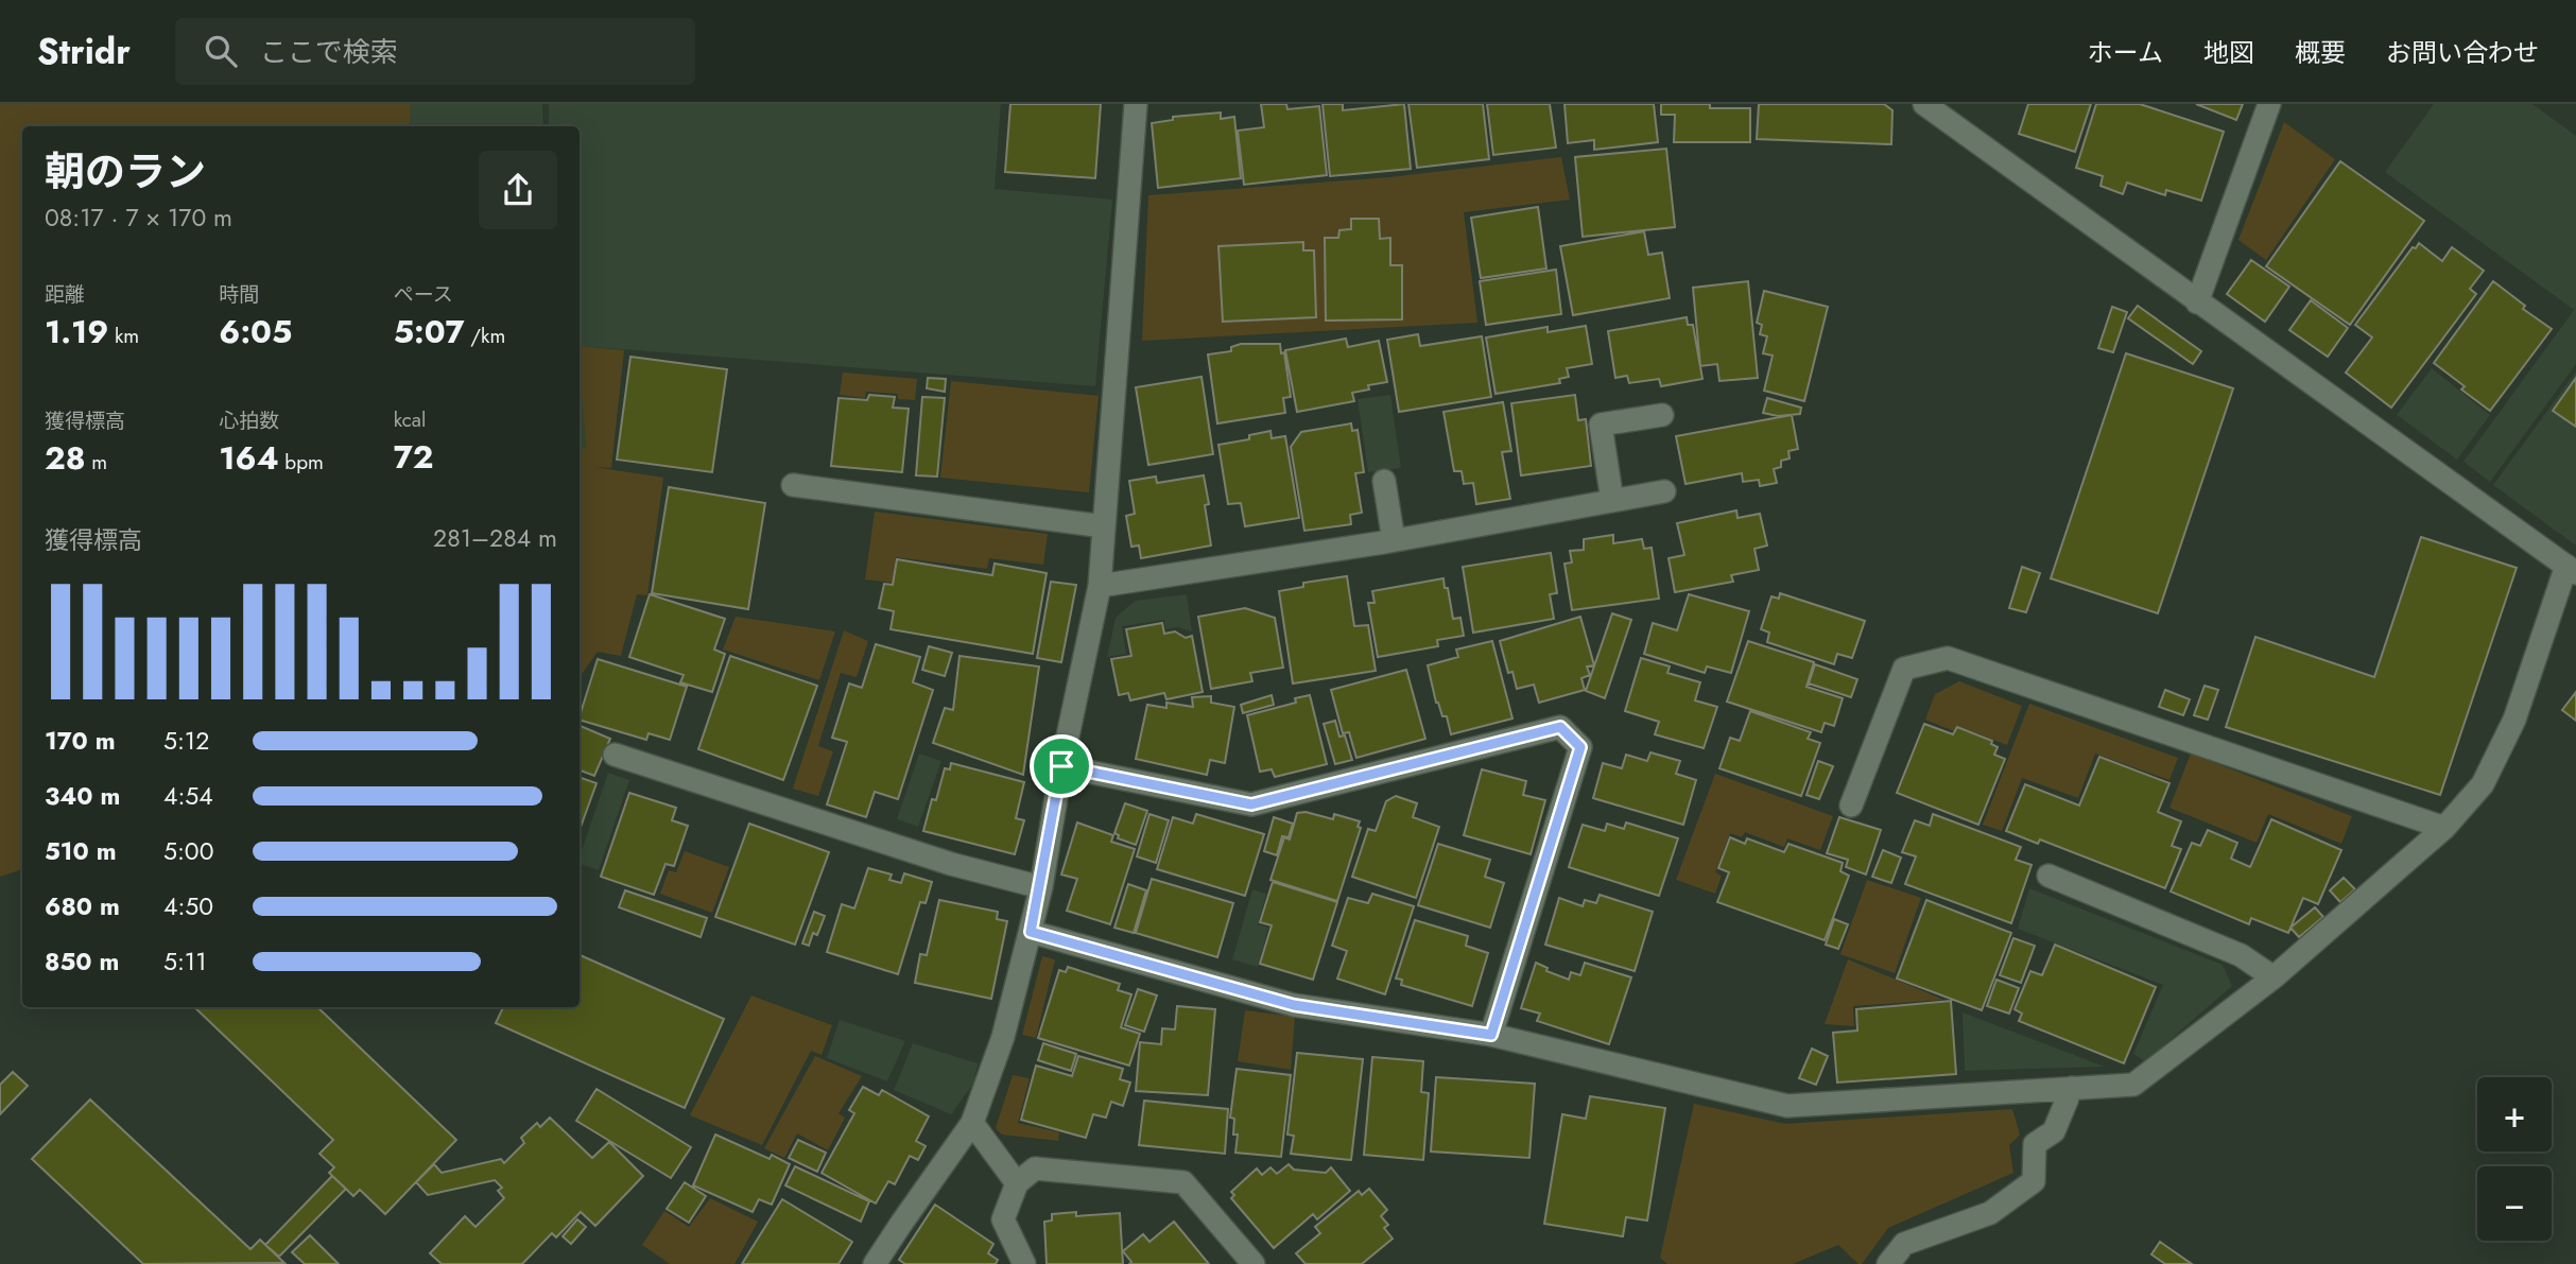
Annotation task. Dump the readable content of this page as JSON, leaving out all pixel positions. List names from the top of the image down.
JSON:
{
  "page": {
    "header": "Stridr",
    "search": "ここで検索",
    "nav": [
      "ホーム",
      "地図",
      "概要",
      "お問い合わせ"
    ],
    "heading": ["朝のラン", "08:17 · 7 × 170 m"],
    "stats": [
      ["距離", "1.19 km"],
      ["時間", "6:05"],
      ["ペース", "5:07 /km"],
      ["獲得標高", "28 m"],
      ["心拍数", "164 bpm"],
      ["kcal", "72"]
    ],
    "chart": ["獲得標高", "281–284 m"],
    "list": [
      {
        "name": "170 m",
        "note": "5:12"
      },
      {
        "name": "340 m",
        "note": "4:54"
      },
      {
        "name": "510 m",
        "note": "5:00"
      },
      {
        "name": "680 m",
        "note": "4:50"
      },
      {
        "name": "850 m",
        "note": "5:11"
      }
    ],
    "map_buttons": ["+", "−"]
  }
}
